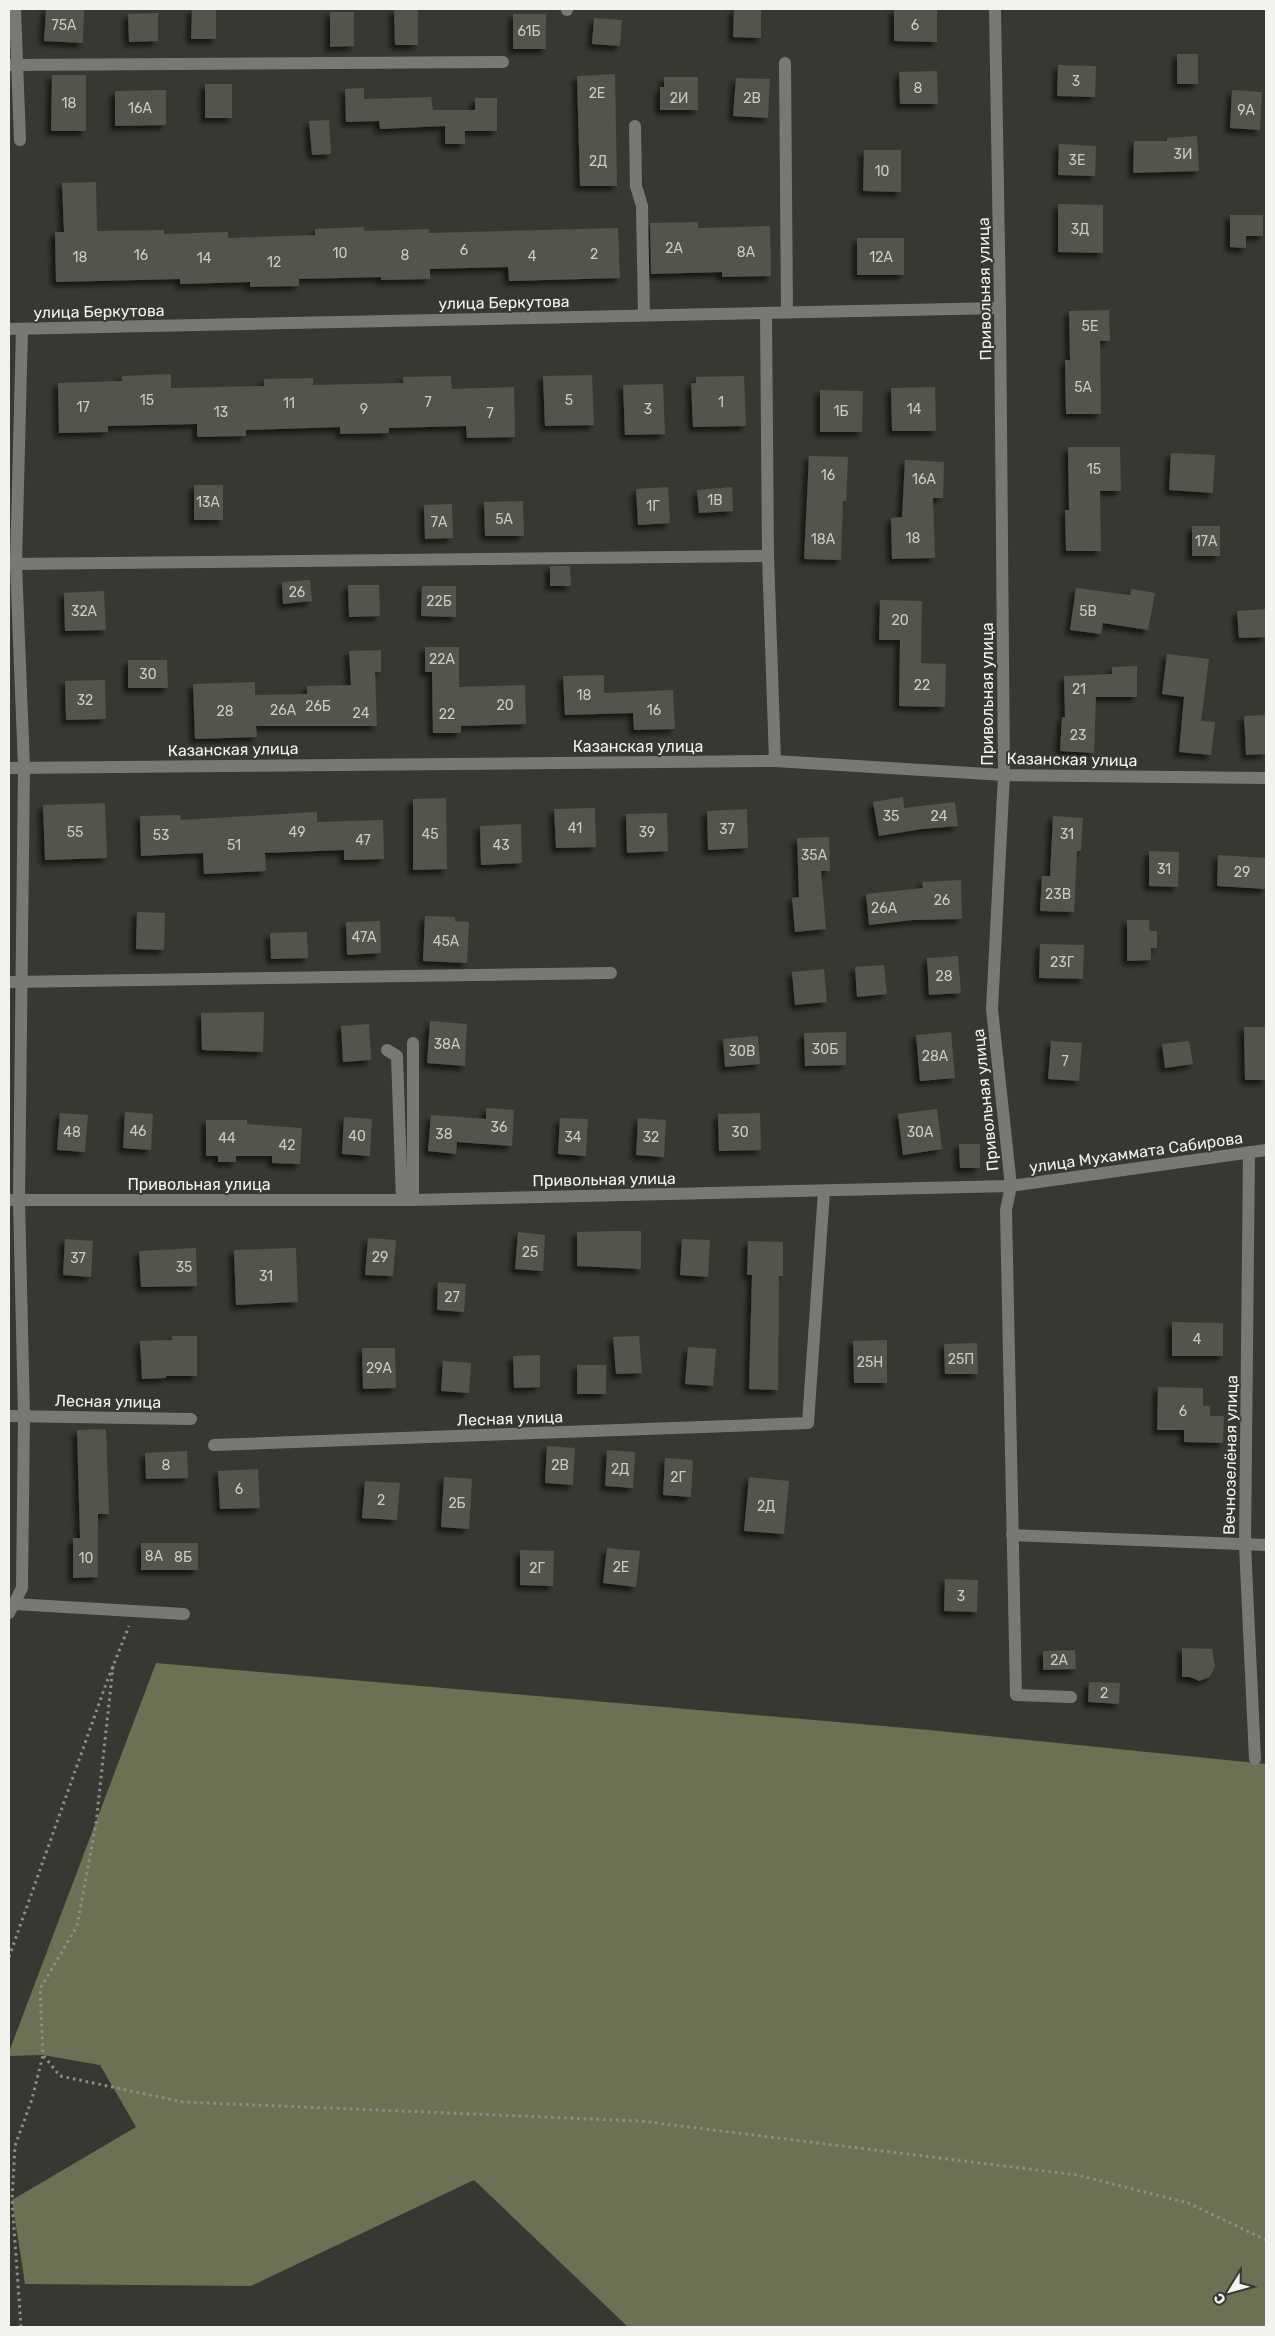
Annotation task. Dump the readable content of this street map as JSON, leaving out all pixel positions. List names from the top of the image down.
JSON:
{
  "streets": {
    "street": [
      "Привольная улица",
      "улица Беркутова",
      "Казанская улица",
      "улица Мухаммата Сабирова",
      "Лесная улица",
      "Вечнозелёная улица"
    ]
  },
  "crossings": [
    ["Привольная улица", "улица Беркутова"],
    ["Привольная улица", "Казанская улица"],
    ["Привольная улица", "улица Мухаммата Сабирова"],
    ["Привольная улица", "Лесная улица"],
    ["улица Мухаммата Сабирова", "Вечнозелёная улица"]
  ],
  "house_numbers": [
    "75А",
    "6",
    "61Б",
    "3",
    "8",
    "2Е",
    "2И",
    "2В",
    "18",
    "16А",
    "9А",
    "3И",
    "3Е",
    "2Д",
    "10",
    "3Д",
    "2А",
    "6",
    "8А",
    "10",
    "2",
    "16",
    "8",
    "4",
    "18",
    "12А",
    "14",
    "12",
    "5Е",
    "5А",
    "15",
    "5",
    "7",
    "1",
    "11",
    "17",
    "9",
    "3",
    "14",
    "1Б",
    "13",
    "7",
    "15",
    "16",
    "16А",
    "1В",
    "13А",
    "1Г",
    "5А",
    "7А",
    "18",
    "18А",
    "17А",
    "26",
    "22Б",
    "32А",
    "5В",
    "20",
    "22А",
    "30",
    "22",
    "21",
    "18",
    "32",
    "20",
    "26Б",
    "26А",
    "16",
    "28",
    "24",
    "22",
    "23",
    "35",
    "24",
    "41",
    "37",
    "55",
    "49",
    "39",
    "45",
    "31",
    "53",
    "47",
    "51",
    "43",
    "35А",
    "31",
    "29",
    "23В",
    "26",
    "26А",
    "47А",
    "45А",
    "23Г",
    "28",
    "38А",
    "30Б",
    "30В",
    "28А",
    "7",
    "36",
    "46",
    "48",
    "30",
    "30А",
    "38",
    "40",
    "34",
    "32",
    "44",
    "42",
    "25",
    "29",
    "37",
    "35",
    "31",
    "27",
    "4",
    "25П",
    "25Н",
    "29А",
    "6",
    "8",
    "2В",
    "2Д",
    "2Г",
    "6",
    "2",
    "2Б",
    "2Д",
    "8А",
    "8Б",
    "10",
    "2Е",
    "2Г",
    "3",
    "2А",
    "2"
  ],
  "north": "bottom left"
}
